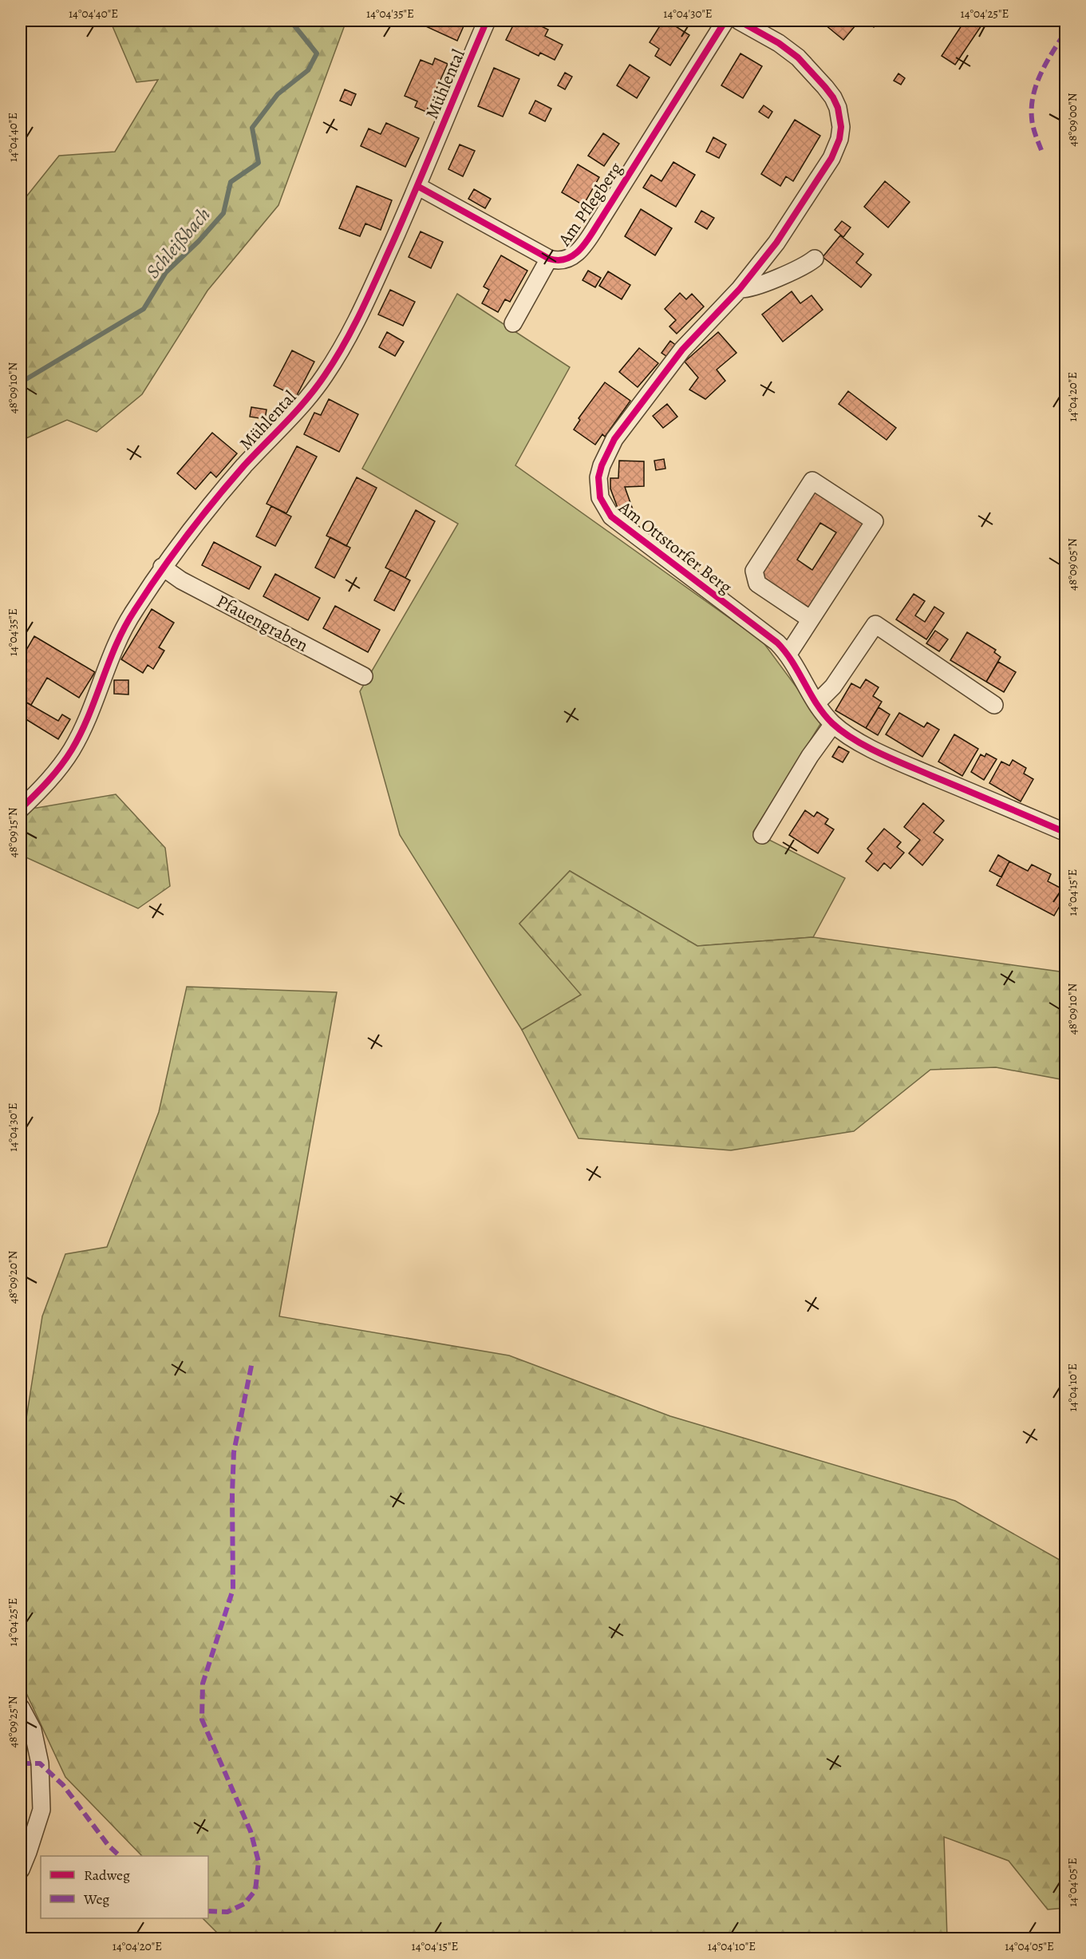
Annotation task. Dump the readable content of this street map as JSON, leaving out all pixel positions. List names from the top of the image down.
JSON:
{
  "streets": {
    "street": [
      "Mühlental",
      "Am Pflegberg",
      "Am Ottstorfer Berg",
      "Pfauengraben"
    ]
  },
  "crossings": [
    ["Mühlental", "Am Pflegberg"],
    ["Mühlental", "Pfauengraben"]
  ],
  "water": ["Schleißbach"],
  "legend": ["Radweg", "Weg"],
  "coordinates": [
    "14°04'40\"E",
    "14°04'35\"E",
    "14°04'30\"E",
    "14°04'25\"E",
    "48°09'00\"N",
    "48°09'10\"N",
    "14°04'20\"E",
    "48°09'05\"N",
    "48°09'15\"N",
    "14°04'15\"E",
    "48°09'20\"N",
    "14°04'10\"E",
    "48°09'25\"N",
    "14°04'05\"E"
  ]
}
